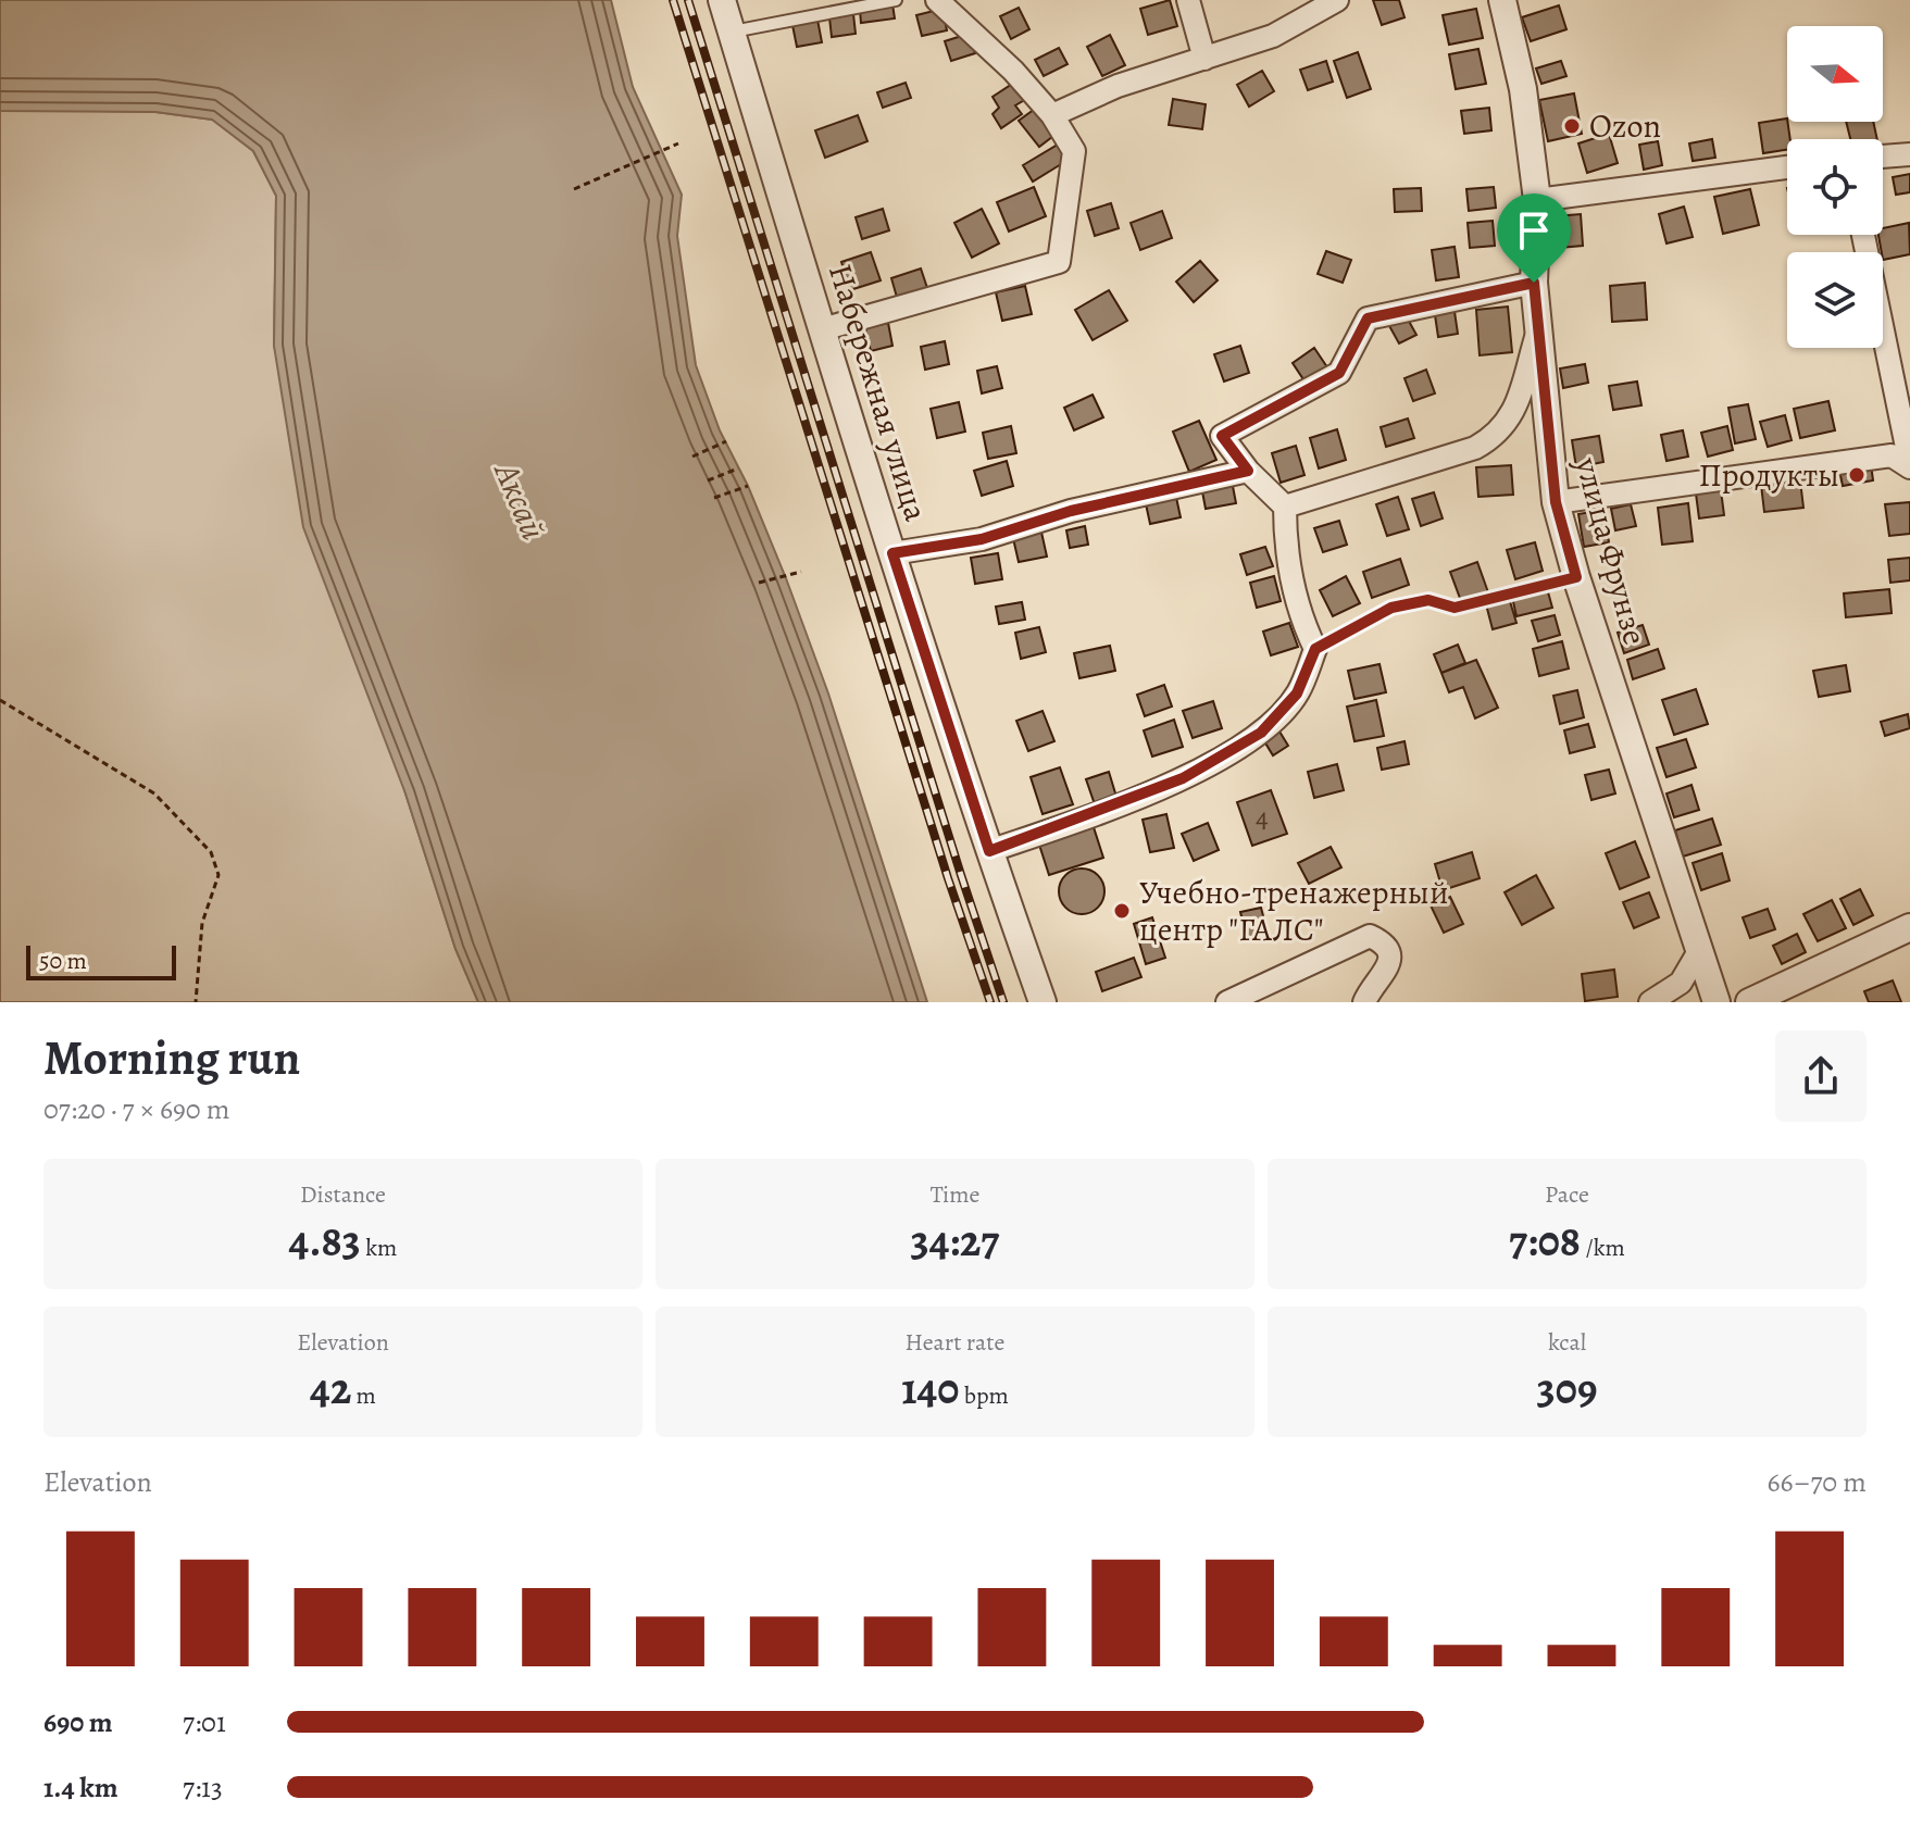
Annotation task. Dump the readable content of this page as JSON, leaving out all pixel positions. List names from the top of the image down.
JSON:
{
  "streets": {
    "street": ["Набережная улица", "улица Фрунзе"]
  },
  "water": ["Аксай"],
  "places": ["Ozon", "Продукты", "Учебно-тренажерный центр \"ГАЛС\""],
  "house_numbers": ["4"],
  "scale_bar": "50 m",
  "north": "right",
  "page": {
    "scale": "50 m",
    "heading": ["Morning run", "07:20 · 7 × 690 m"],
    "stats": [
      ["Distance", "4.83 km"],
      ["Time", "34:27"],
      ["Pace", "7:08 /km"],
      ["Elevation", "42 m"],
      ["Heart rate", "140 bpm"],
      ["kcal", "309"]
    ],
    "chart": ["Elevation", "66–70 m"],
    "list": [
      {
        "name": "690 m",
        "note": "7:01"
      },
      {
        "name": "1.4 km",
        "note": "7:13"
      }
    ]
  }
}
